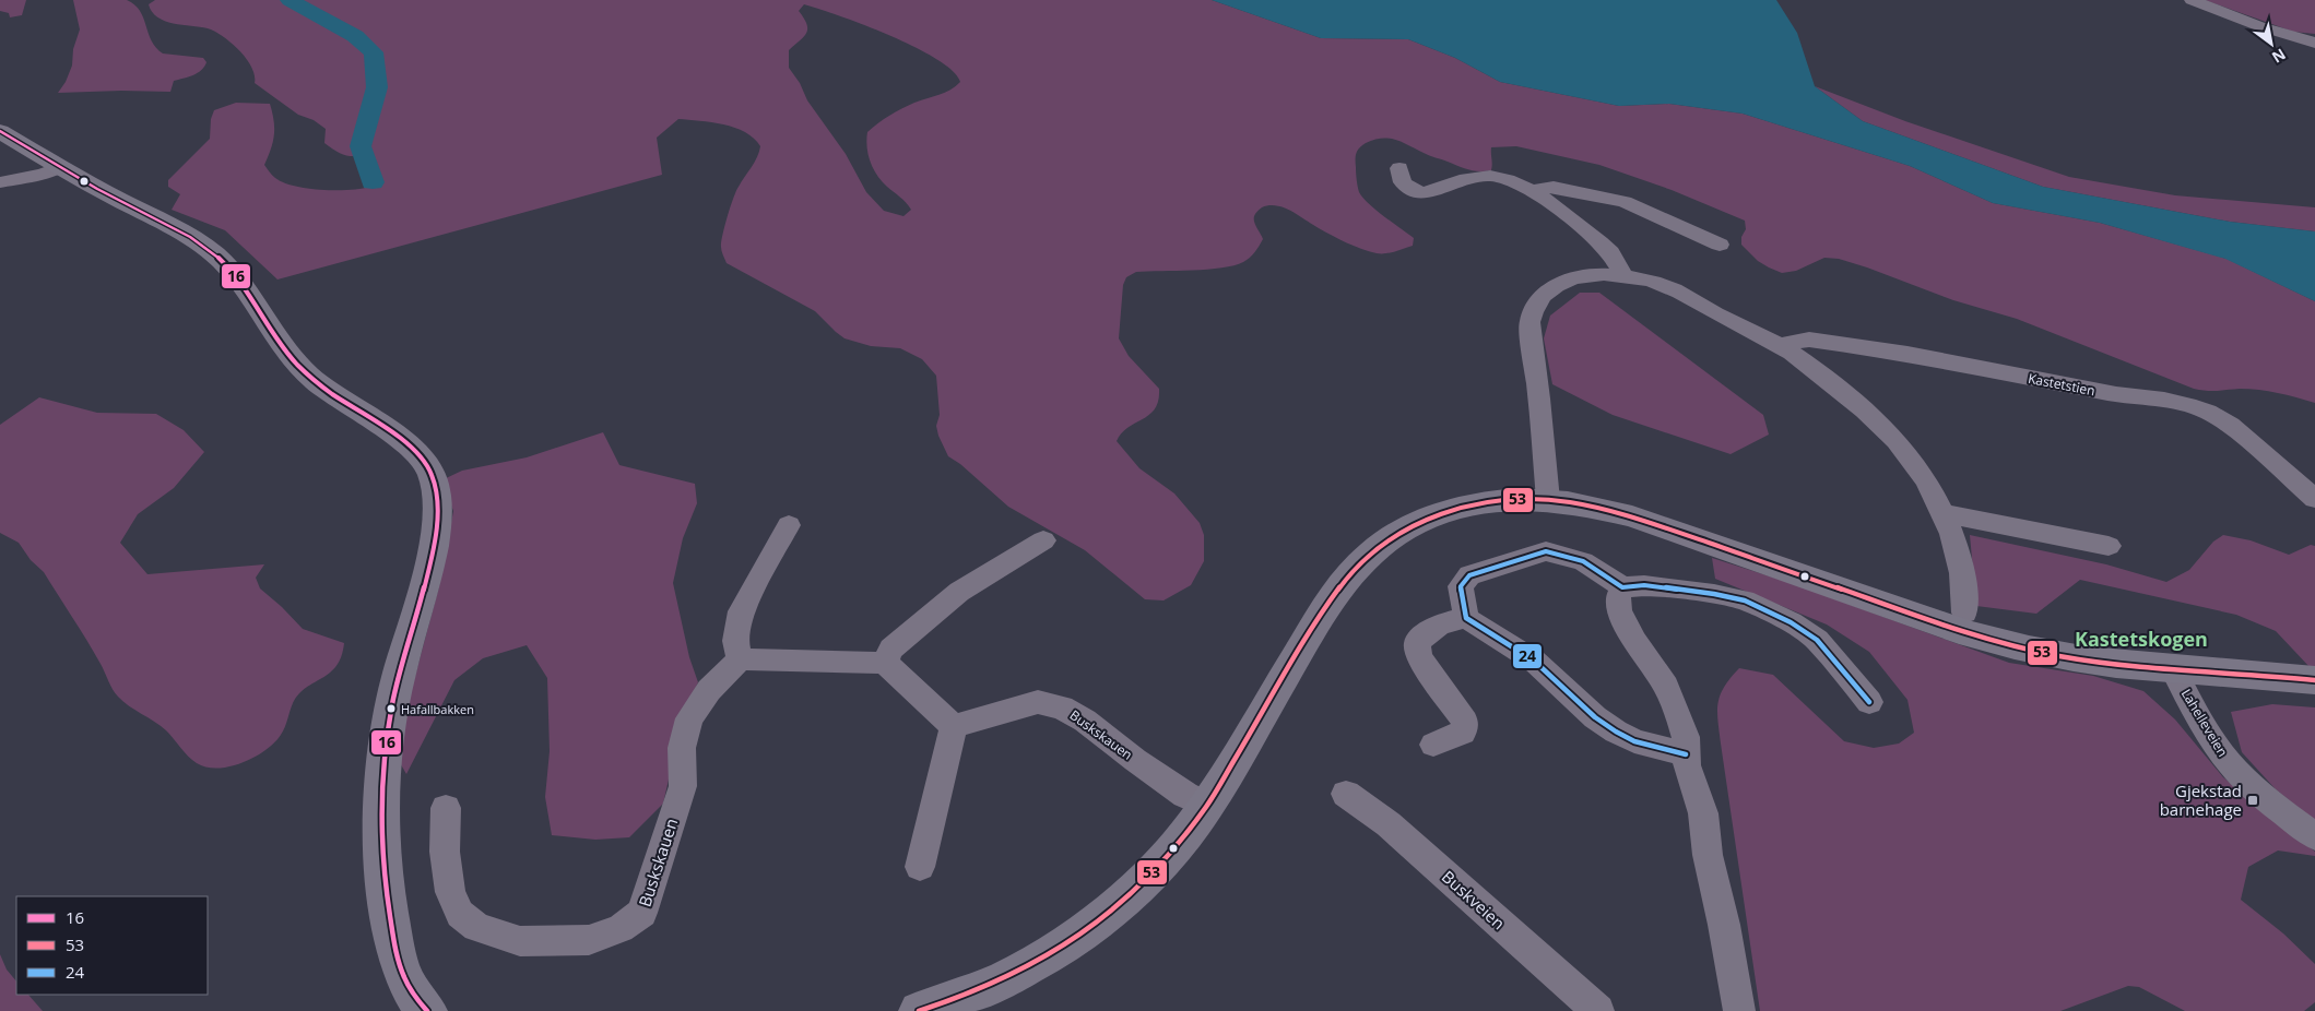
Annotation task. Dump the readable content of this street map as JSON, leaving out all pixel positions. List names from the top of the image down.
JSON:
{
  "streets": {
    "street": [
      "Kastetstien",
      "Lahelleveien",
      "Buskskauen",
      "Buskveien"
    ]
  },
  "districts": ["Kastetskogen"],
  "places": {
    "other": ["Hafallbakken"],
    "transit": ["Gjekstad barnehage"]
  },
  "lines": ["transit line 16", "transit line 53", "transit line 24"],
  "legend": ["16", "53", "24"],
  "north": "bottom right"
}
